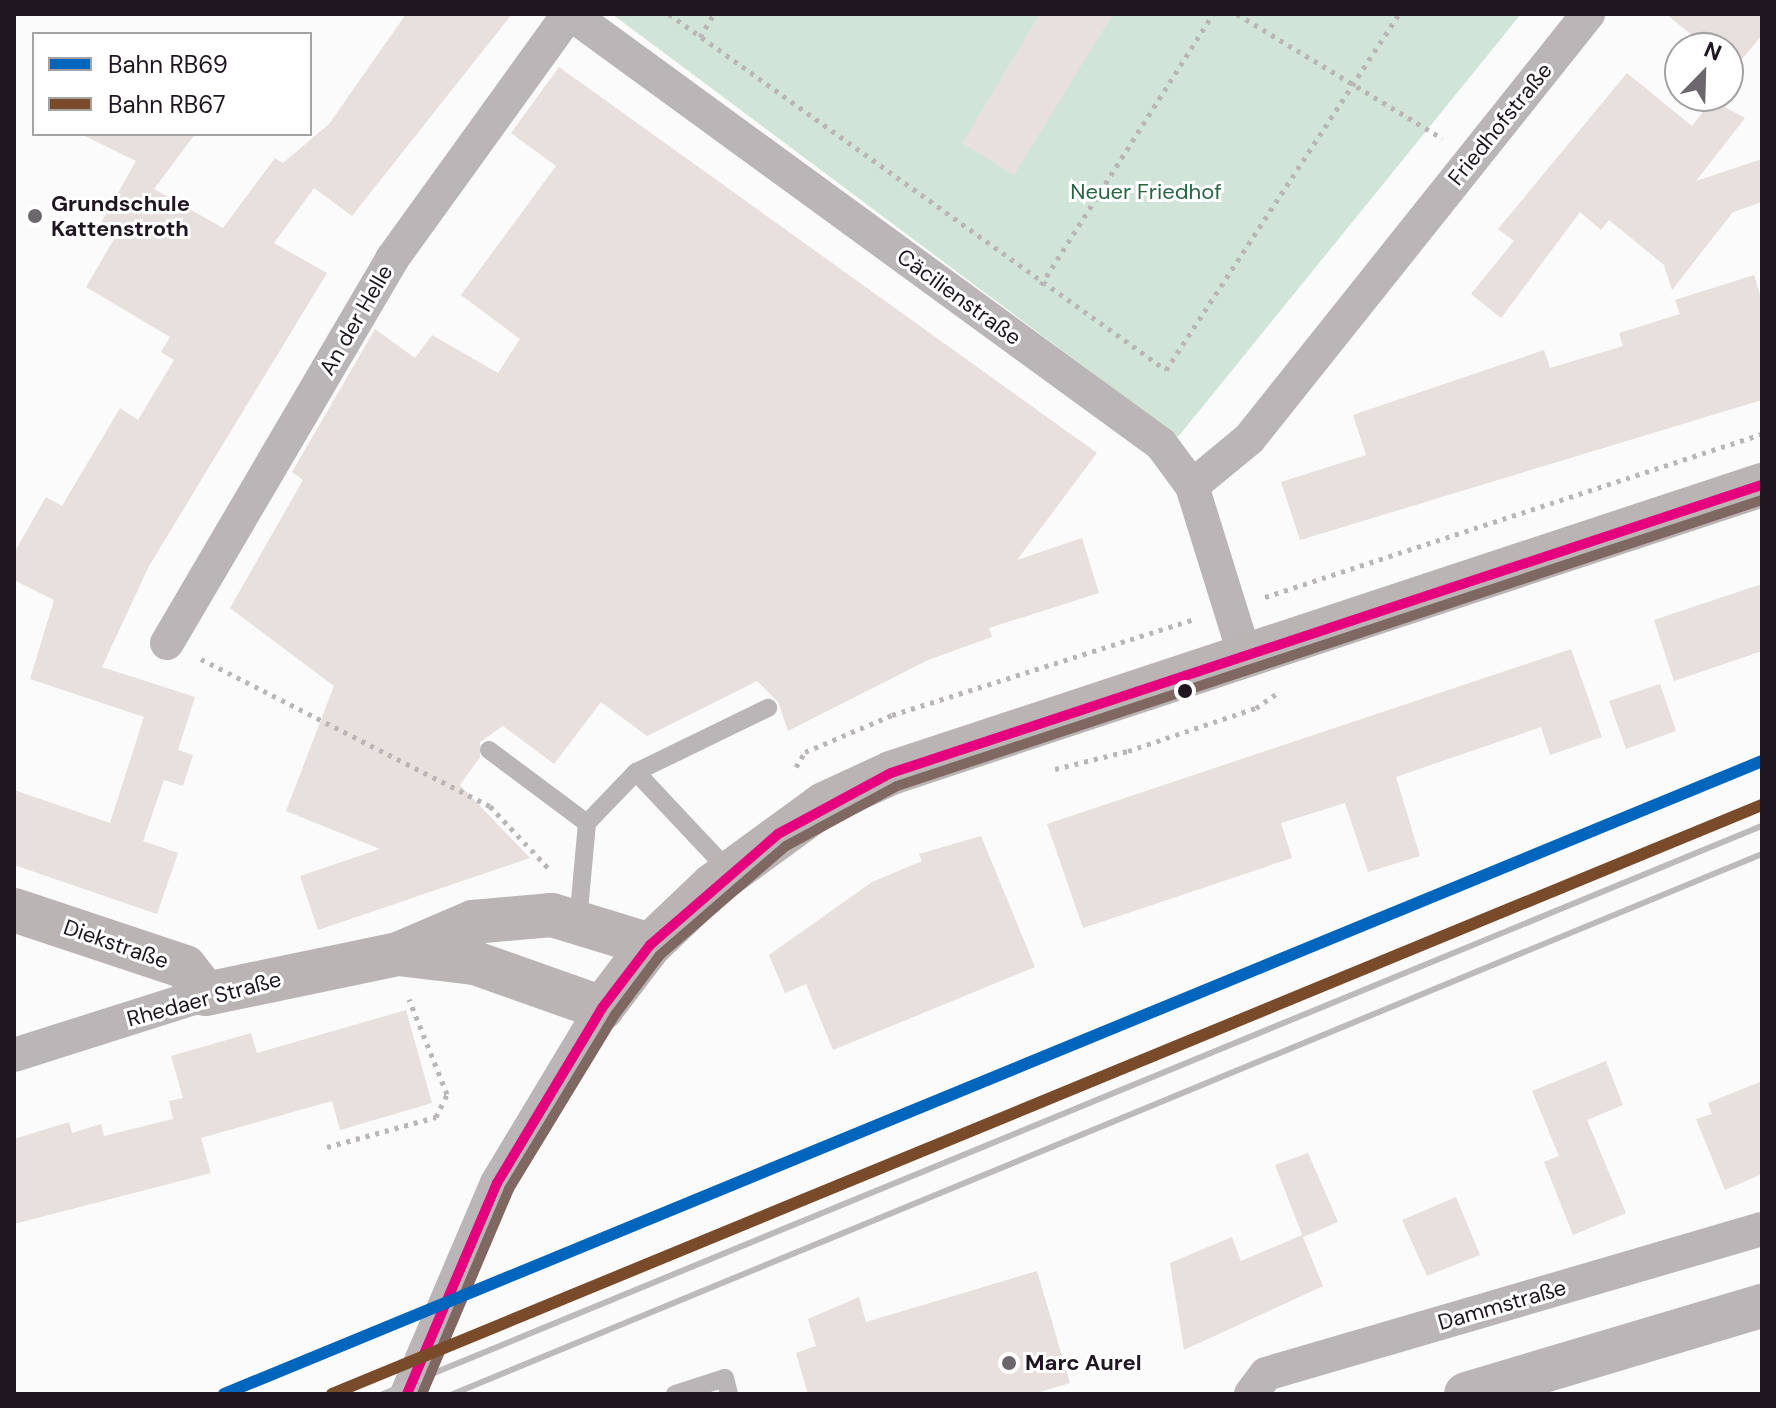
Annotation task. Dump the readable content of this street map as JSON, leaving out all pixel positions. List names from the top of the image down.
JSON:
{
  "streets": {
    "main road": ["Diekstraße", "Rhedaer Straße"],
    "street": [
      "Friedhofstraße",
      "Cäcilienstraße",
      "An der Helle",
      "Dammstraße"
    ]
  },
  "crossings": [
    ["Friedhofstraße", "Cäcilienstraße"],
    ["Cäcilienstraße", "An der Helle"],
    ["Diekstraße", "Rhedaer Straße"]
  ],
  "parks": ["Neuer Friedhof"],
  "places": ["Grundschule Kattenstroth", "Marc Aurel"],
  "lines": ["rail line RB69", "rail line RB67"],
  "legend": ["Bahn RB69", "Bahn RB67"],
  "north": "top right"
}
